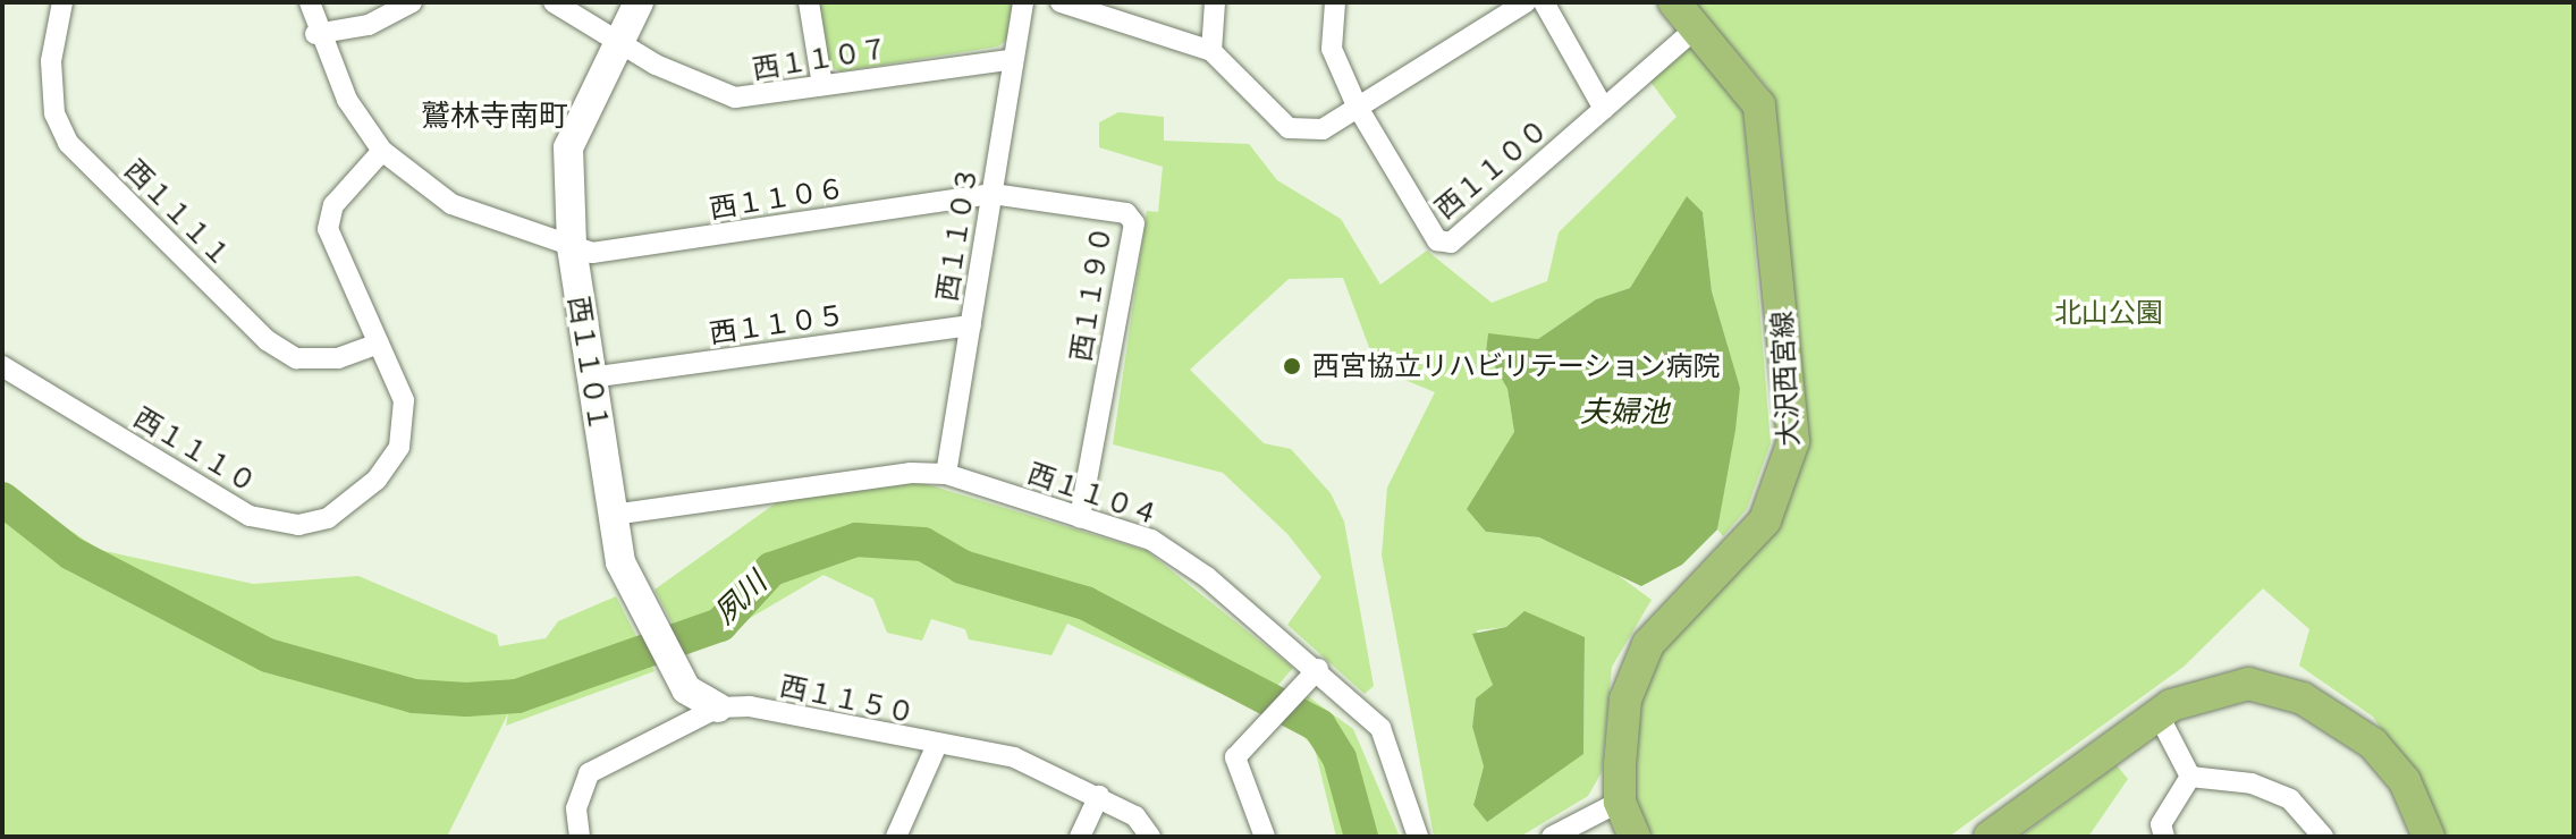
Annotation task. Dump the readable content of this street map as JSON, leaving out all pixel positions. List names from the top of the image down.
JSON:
{
  "streets": {
    "main road": ["大沢西宮線"],
    "street": [
      "西１１０７",
      "西１１００",
      "西１１０６",
      "西１１１１",
      "西１１０３",
      "西１１９０",
      "西１１０５",
      "西１１０１",
      "西１１１０",
      "西１１０４",
      "西１１５０"
    ]
  },
  "crossings": [
    ["西１１０７", "西１１０３"],
    ["西１１０７", "西１１０１"],
    ["西１１００", "大沢西宮線"],
    ["西１１０６", "西１１０３"],
    ["西１１０６", "西１１９０"],
    ["西１１０６", "西１１０１"],
    ["西１１１１", "西１１１０"],
    ["西１１０３", "西１１９０"],
    ["西１１０３", "西１１０５"],
    ["西１１０３", "西１１０４"],
    ["西１１９０", "西１１０４"],
    ["西１１０５", "西１１０１"],
    ["西１１０１", "西１１０４"],
    ["西１１０１", "西１１５０"]
  ],
  "districts": ["鷲林寺南町"],
  "water": ["夫婦池", "夙川"],
  "parks": ["北山公園"],
  "places": ["西宮協立リハビリテーション病院"]
}
